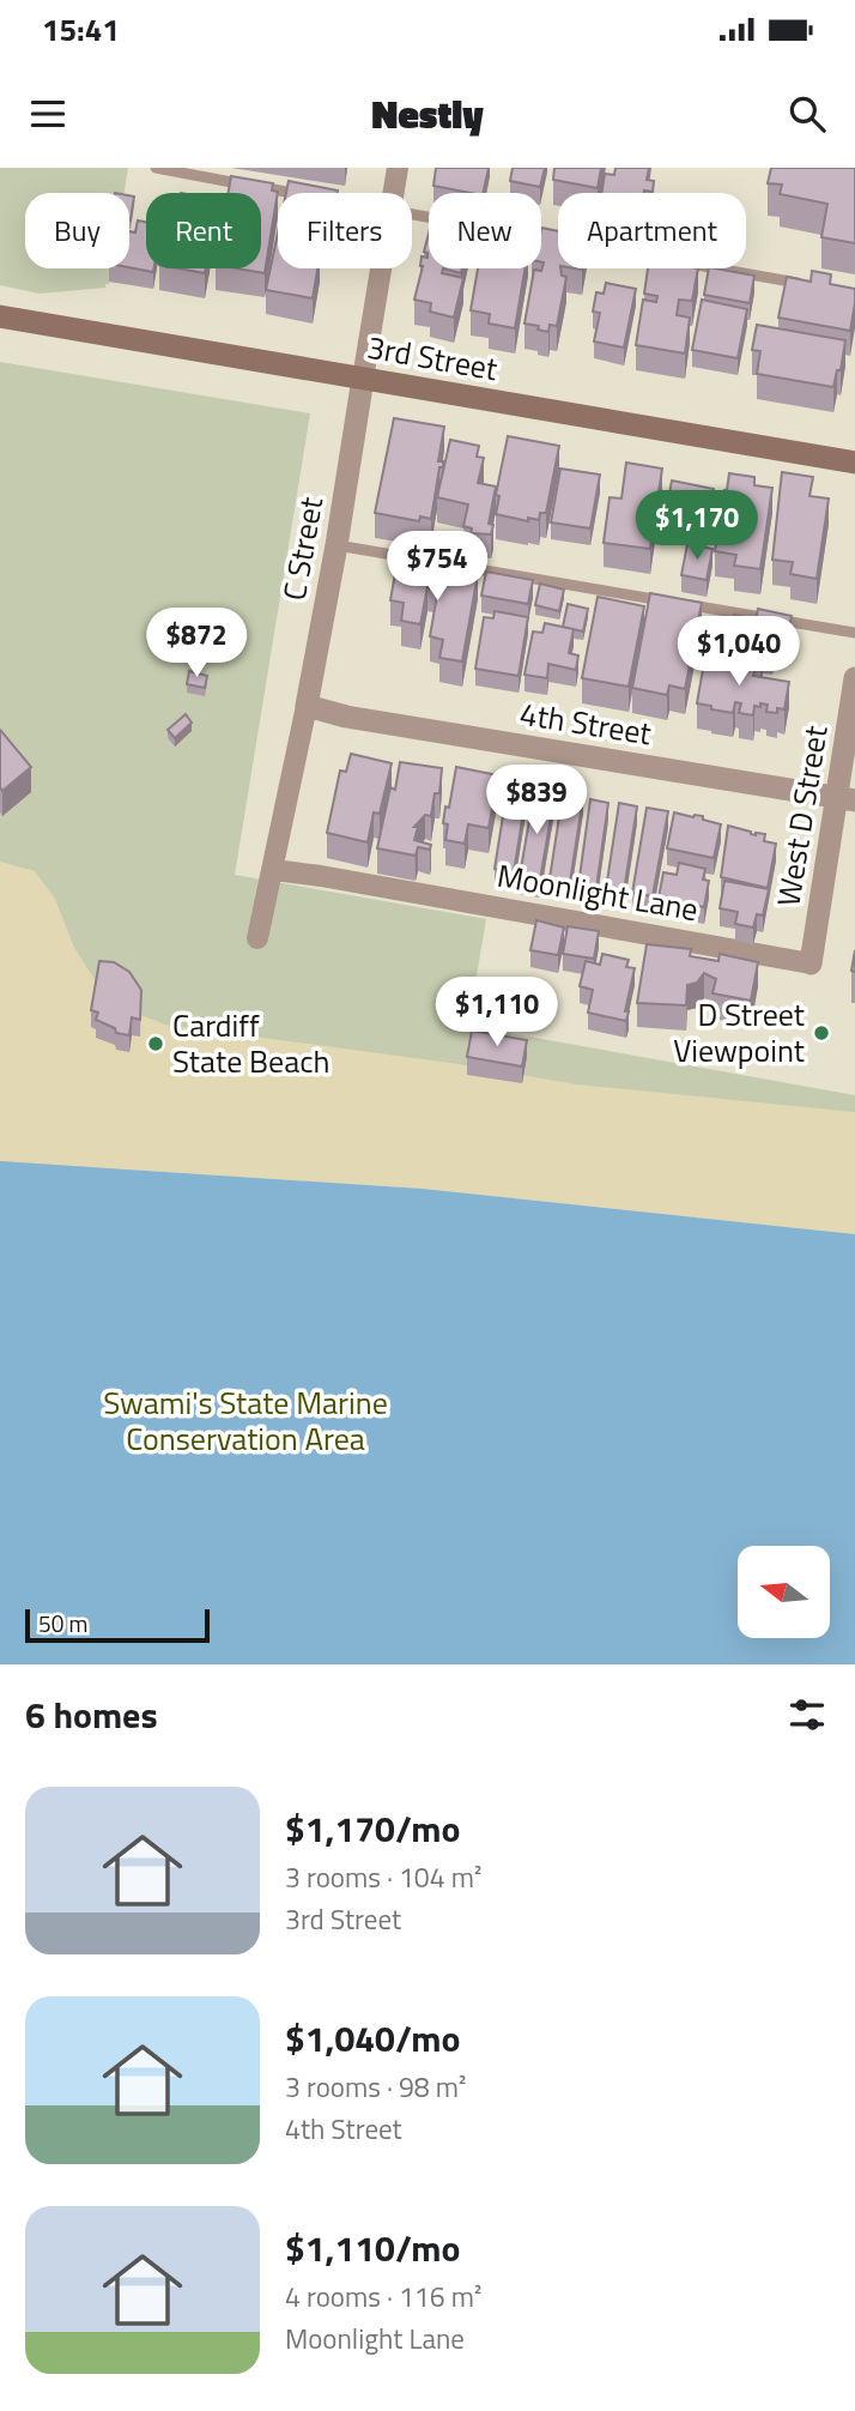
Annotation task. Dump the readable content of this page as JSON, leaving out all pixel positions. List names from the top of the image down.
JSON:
{
  "streets": {
    "main road": ["3rd Street"],
    "street": [
      "C Street",
      "4th Street",
      "West D Street",
      "Moonlight Lane"
    ]
  },
  "crossings": [
    ["3rd Street", "C Street"],
    ["C Street", "4th Street"],
    ["C Street", "Moonlight Lane"],
    ["4th Street", "West D Street"],
    ["West D Street", "Moonlight Lane"]
  ],
  "parks": ["Swami's State Marine Conservation Area"],
  "places": ["D Street Viewpoint", "Cardiff State Beach"],
  "scale_bar": "50 m",
  "north": "left",
  "page": {
    "status": "15:41",
    "header": "Nestly",
    "chip": [
      "Buy",
      "Rent",
      "Filters",
      "New",
      "Apartment"
    ],
    "price": [
      "$1,170",
      "$754",
      "$872",
      "$1,040",
      "$839",
      "$1,110"
    ],
    "scale": "50 m",
    "heading": "6 homes",
    "list": [
      {
        "name": "$1,170/mo",
        "note": "3 rooms · 104 m² · 3rd Street"
      },
      {
        "name": "$1,040/mo",
        "note": "3 rooms · 98 m² · 4th Street"
      },
      {
        "name": "$1,110/mo",
        "note": "4 rooms · 116 m² · Moonlight Lane"
      }
    ]
  }
}
